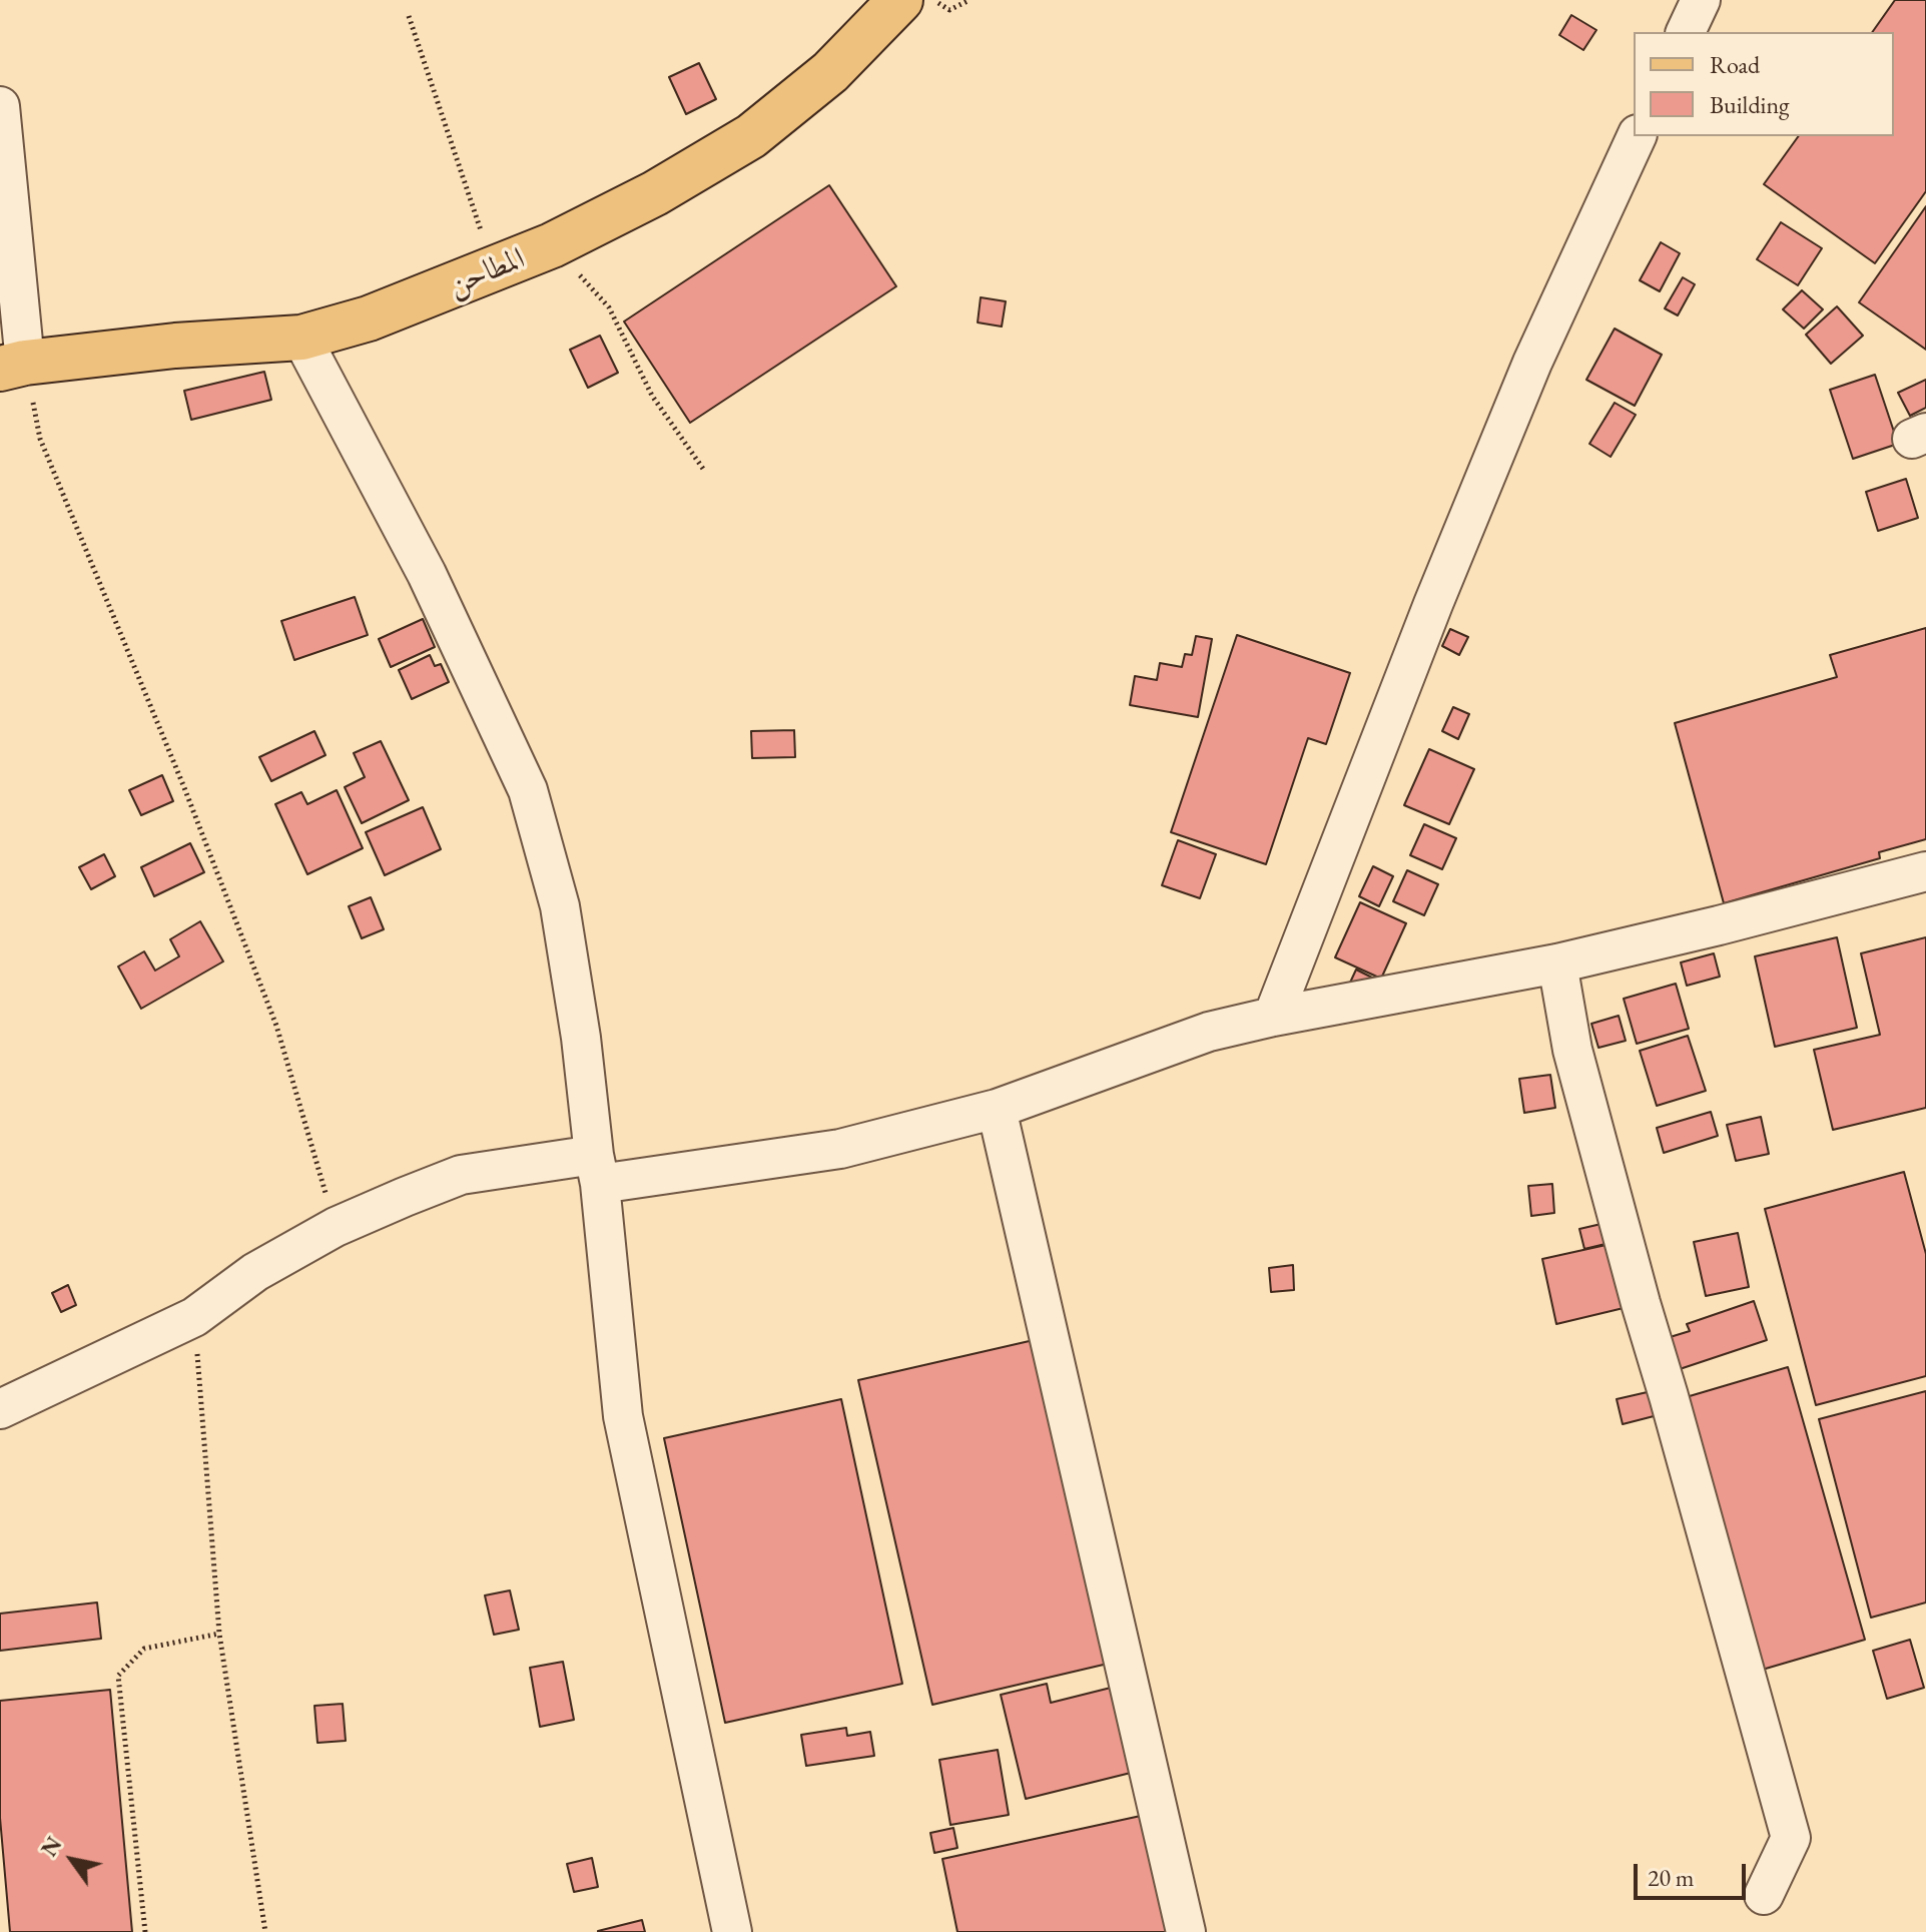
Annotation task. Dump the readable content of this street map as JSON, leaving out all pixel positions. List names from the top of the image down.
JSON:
{
  "streets": {
    "main road": ["المطاحن"]
  },
  "legend": ["Road", "Building"],
  "scale_bar": "20 m",
  "north": "top left"
}
